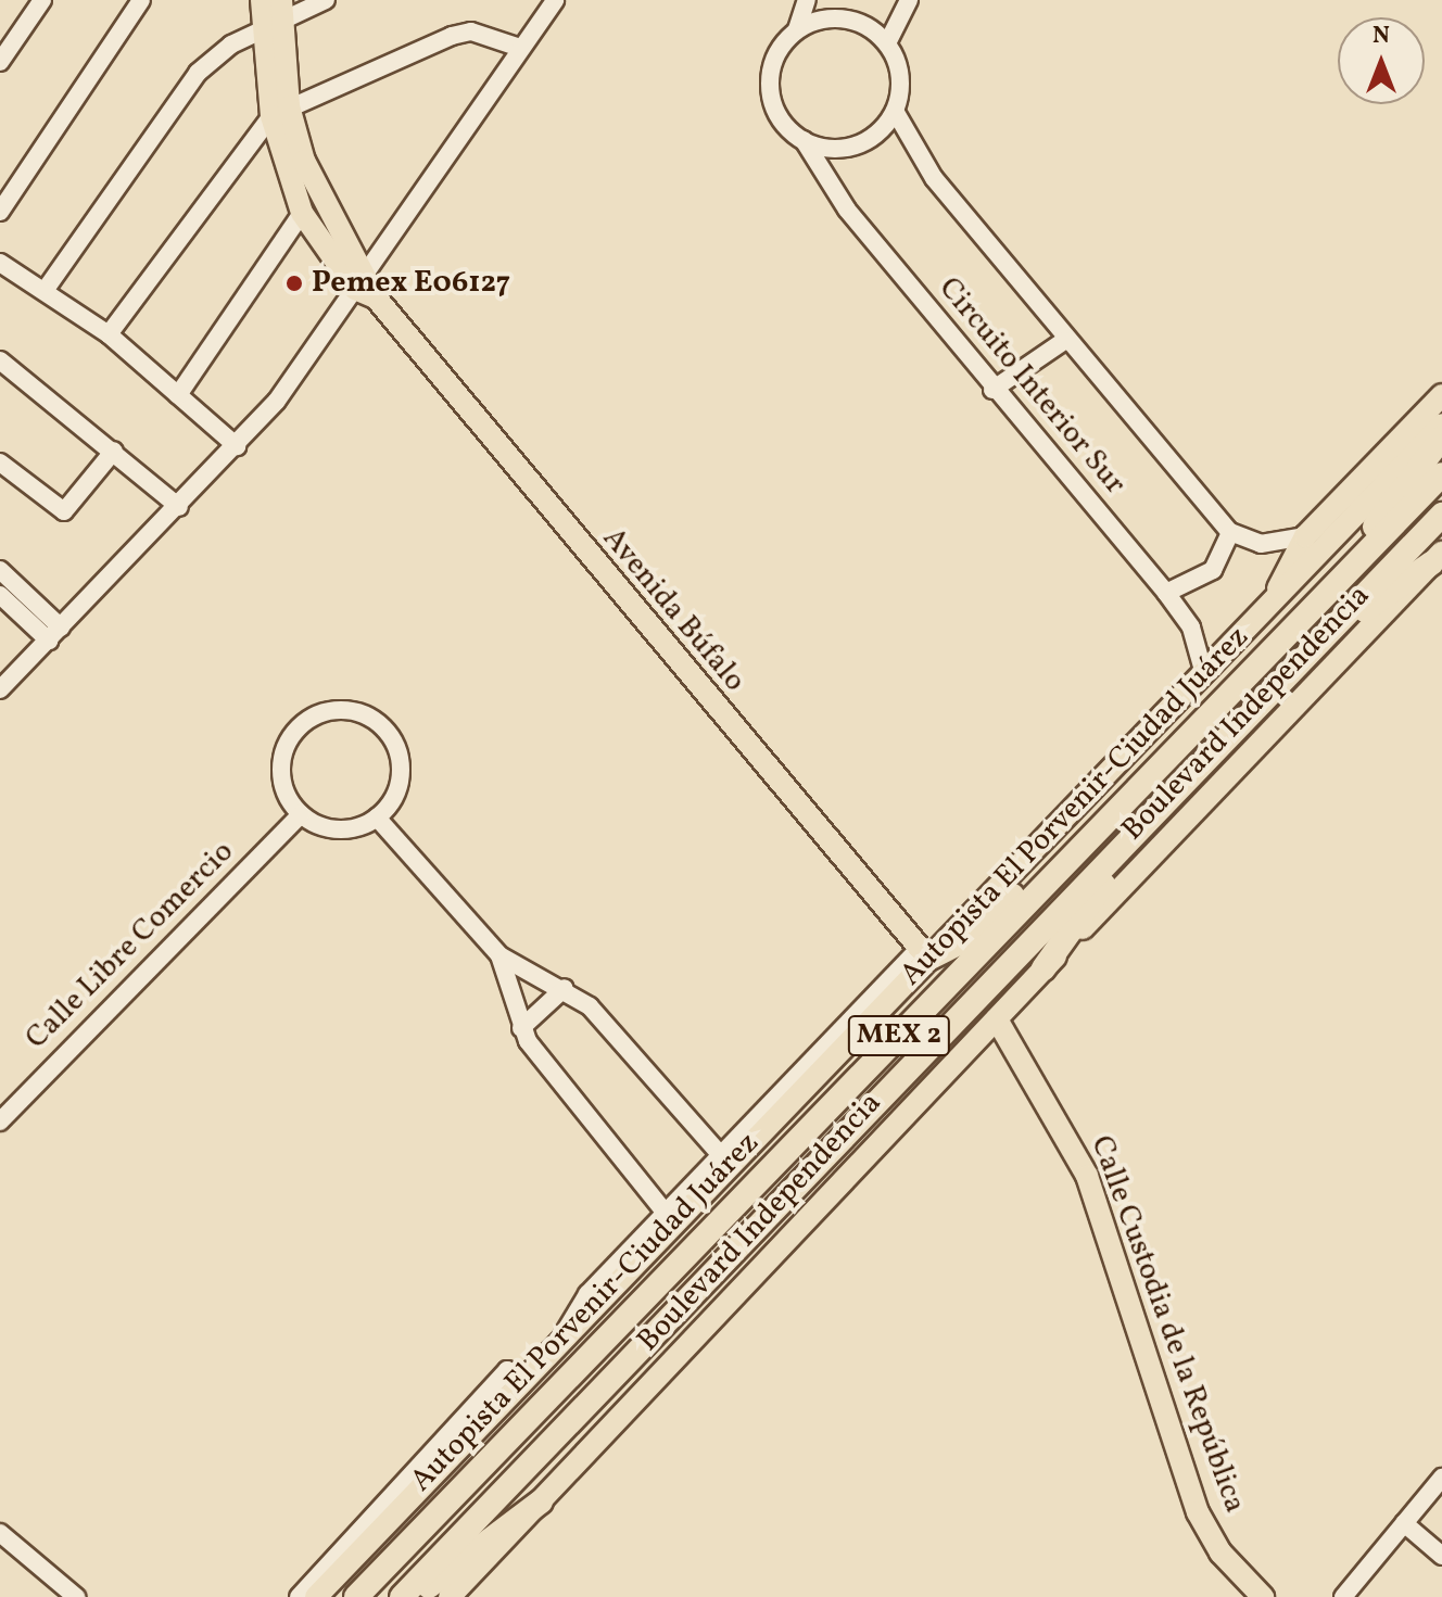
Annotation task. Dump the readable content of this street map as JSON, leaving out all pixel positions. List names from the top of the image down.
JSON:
{
  "streets": {
    "highway": ["Autopista El Porvenir-Ciudad Juárez", "MEX 2"],
    "main road": ["Avenida Búfalo", "Boulevard Independencia", "Calle Custodia de la República"],
    "street": ["Circuito Interior Sur", "Calle Libre Comercio"]
  },
  "crossings": [
    ["Circuito Interior Sur", "Boulevard Independencia"],
    ["Avenida Búfalo", "Boulevard Independencia"],
    ["Boulevard Independencia", "Calle Custodia de la República"]
  ],
  "places": ["Pemex E06127"],
  "north": "top"
}
